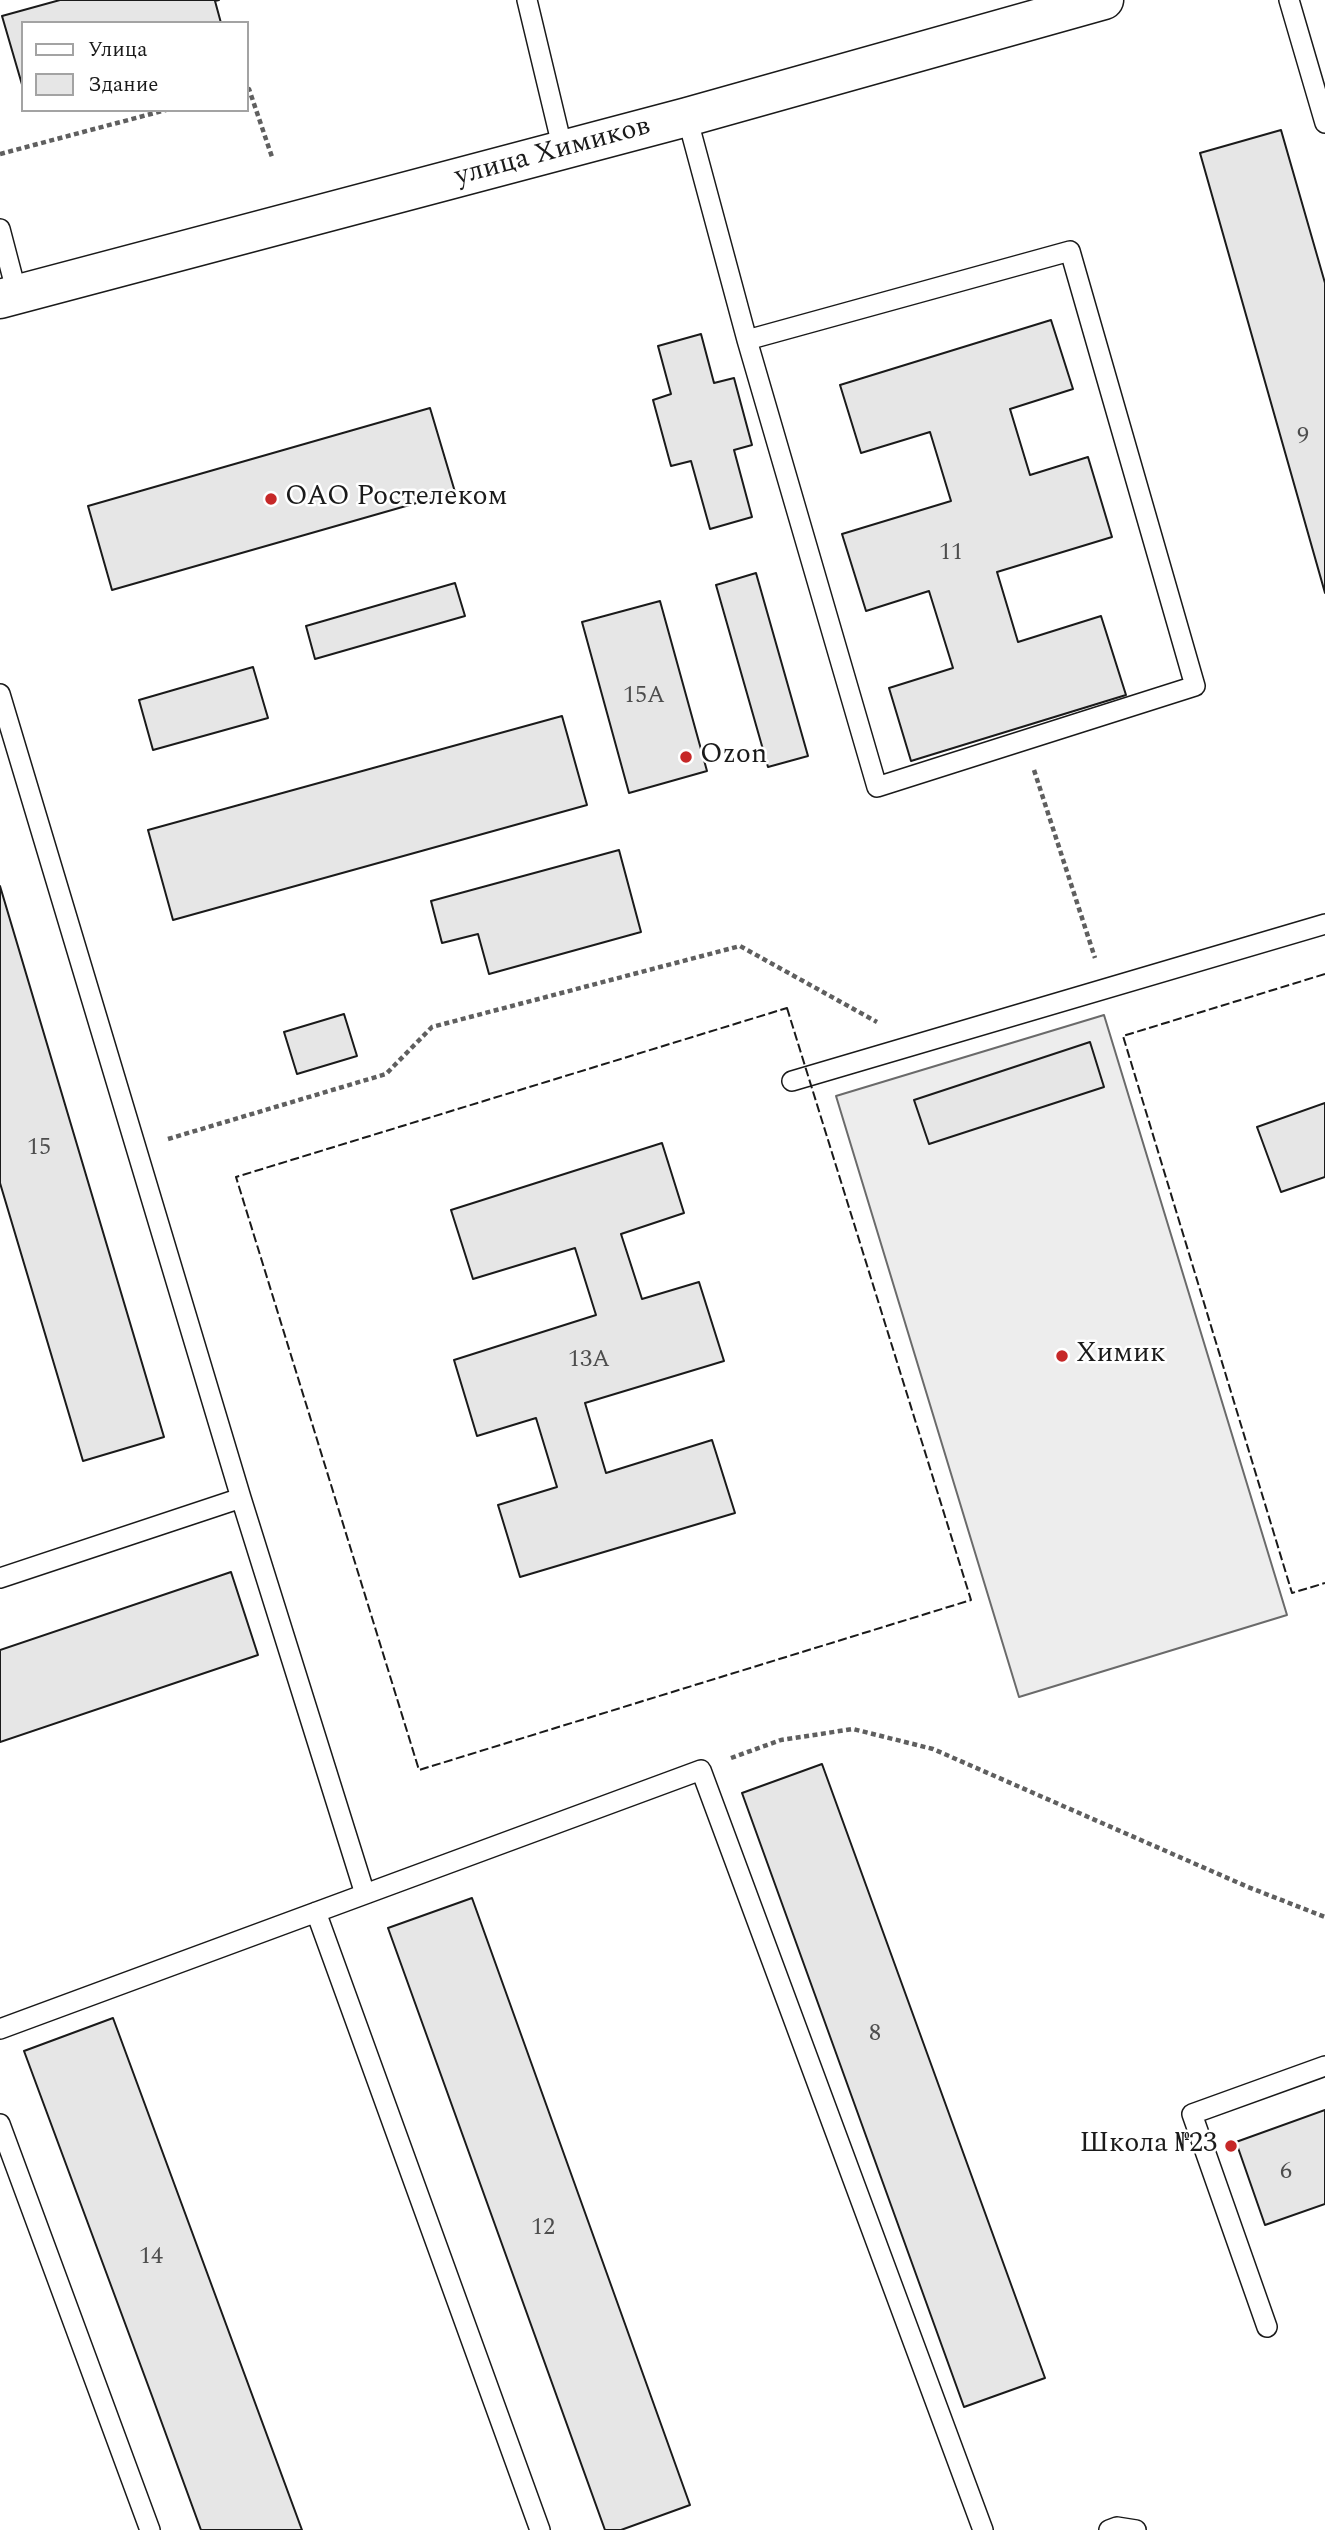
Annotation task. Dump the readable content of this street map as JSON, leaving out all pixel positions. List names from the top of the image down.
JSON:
{
  "streets": {
    "street": ["улица Химиков"]
  },
  "places": [
    "ОАО Ростелеком",
    "Ozon",
    "Химик",
    "Школа №23"
  ],
  "house_numbers": [
    "9",
    "11",
    "15А",
    "15",
    "13А",
    "8",
    "6",
    "12",
    "14"
  ],
  "legend": ["Улица", "Здание"]
}
